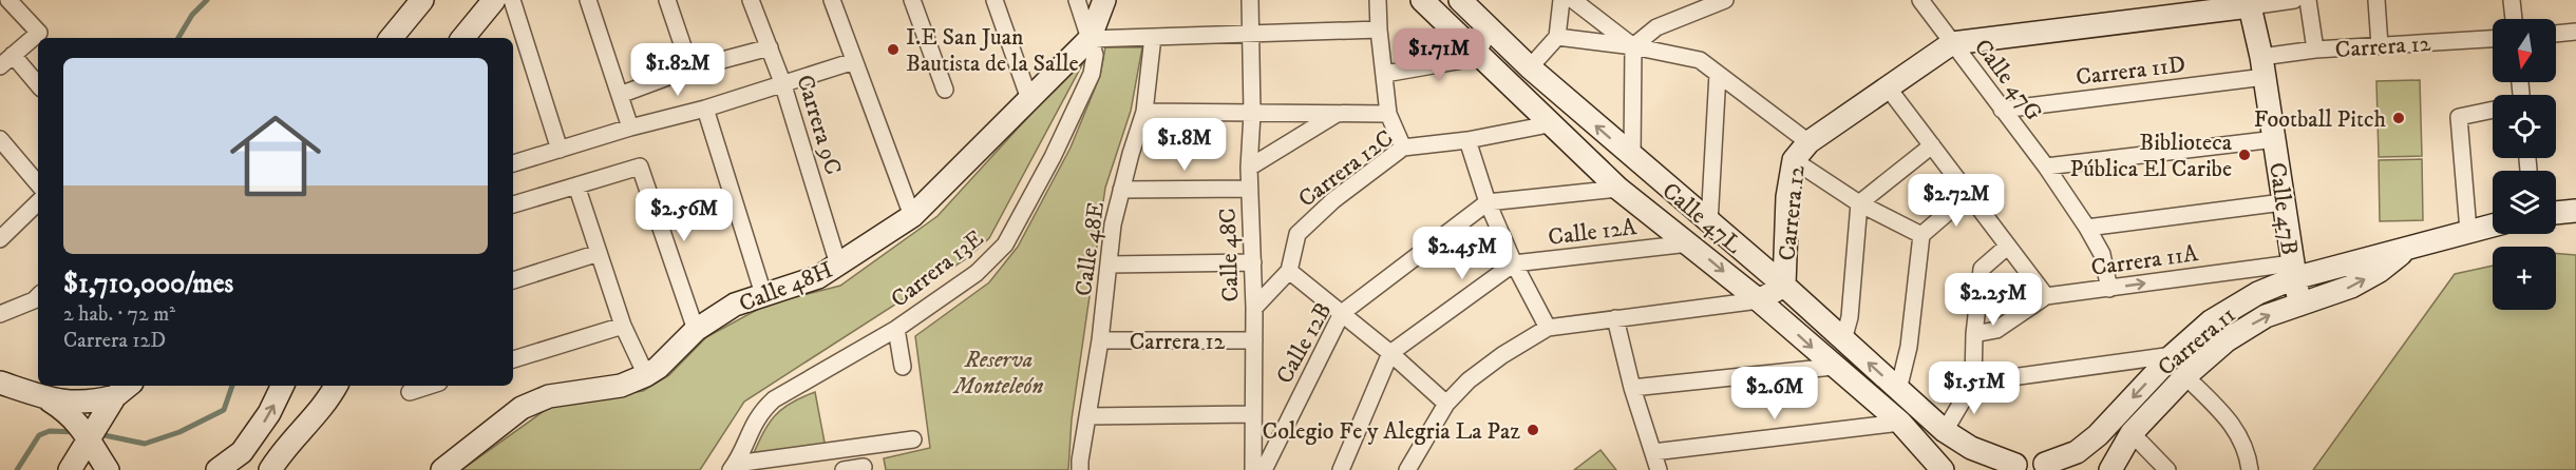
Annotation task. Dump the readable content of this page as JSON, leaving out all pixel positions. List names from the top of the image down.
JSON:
{
  "streets": {
    "street": [
      "Carrera 12",
      "Carrera 11D",
      "Calle 47G",
      "Carrera 9C",
      "Carrera 12C",
      "Calle 47B",
      "Calle 47L",
      "Calle 12A",
      "Calle 48E",
      "Calle 48C",
      "Carrera 11A",
      "Carrera 13E",
      "Calle 48H",
      "Carrera 11",
      "Calle 12B"
    ]
  },
  "crossings": [
    ["Carrera 12", "Carrera 11D"],
    ["Carrera 12", "Calle 47G"],
    ["Carrera 12", "Calle 47B"],
    ["Carrera 12", "Calle 47L"],
    ["Carrera 12", "Calle 48E"],
    ["Carrera 12", "Calle 48C"],
    ["Carrera 11D", "Calle 47G"],
    ["Carrera 11D", "Calle 47B"],
    ["Calle 47G", "Carrera 11A"],
    ["Carrera 9C", "Calle 48H"],
    ["Carrera 12C", "Calle 47L"],
    ["Carrera 12C", "Calle 48E"],
    ["Carrera 12C", "Calle 48C"],
    ["Calle 47B", "Carrera 11A"],
    ["Calle 47B", "Carrera 11"],
    ["Calle 47L", "Calle 12A"],
    ["Calle 47L", "Carrera 11"],
    ["Carrera 11A", "Carrera 11"],
    ["Carrera 13E", "Calle 48H"]
  ],
  "parks": ["Reserva Monteleón"],
  "places": [
    "I.E San Juan Bautista de la Salle",
    "Football Pitch",
    "Biblioteca Pública El Caribe",
    "Colegio Fe y Alegria La Paz"
  ],
  "north": "bottom",
  "page": {
    "map_buttons": "+",
    "price": [
      "$1.71M",
      "$1.82M",
      "$1.8M",
      "$2.72M",
      "$2.56M",
      "$2.45M",
      "$2.25M",
      "$1.51M",
      "$2.6M"
    ],
    "list": [
      {
        "name": "$1,710,000/mes",
        "note": "2 hab. · 72 m² · Carrera 12D"
      }
    ]
  }
}
